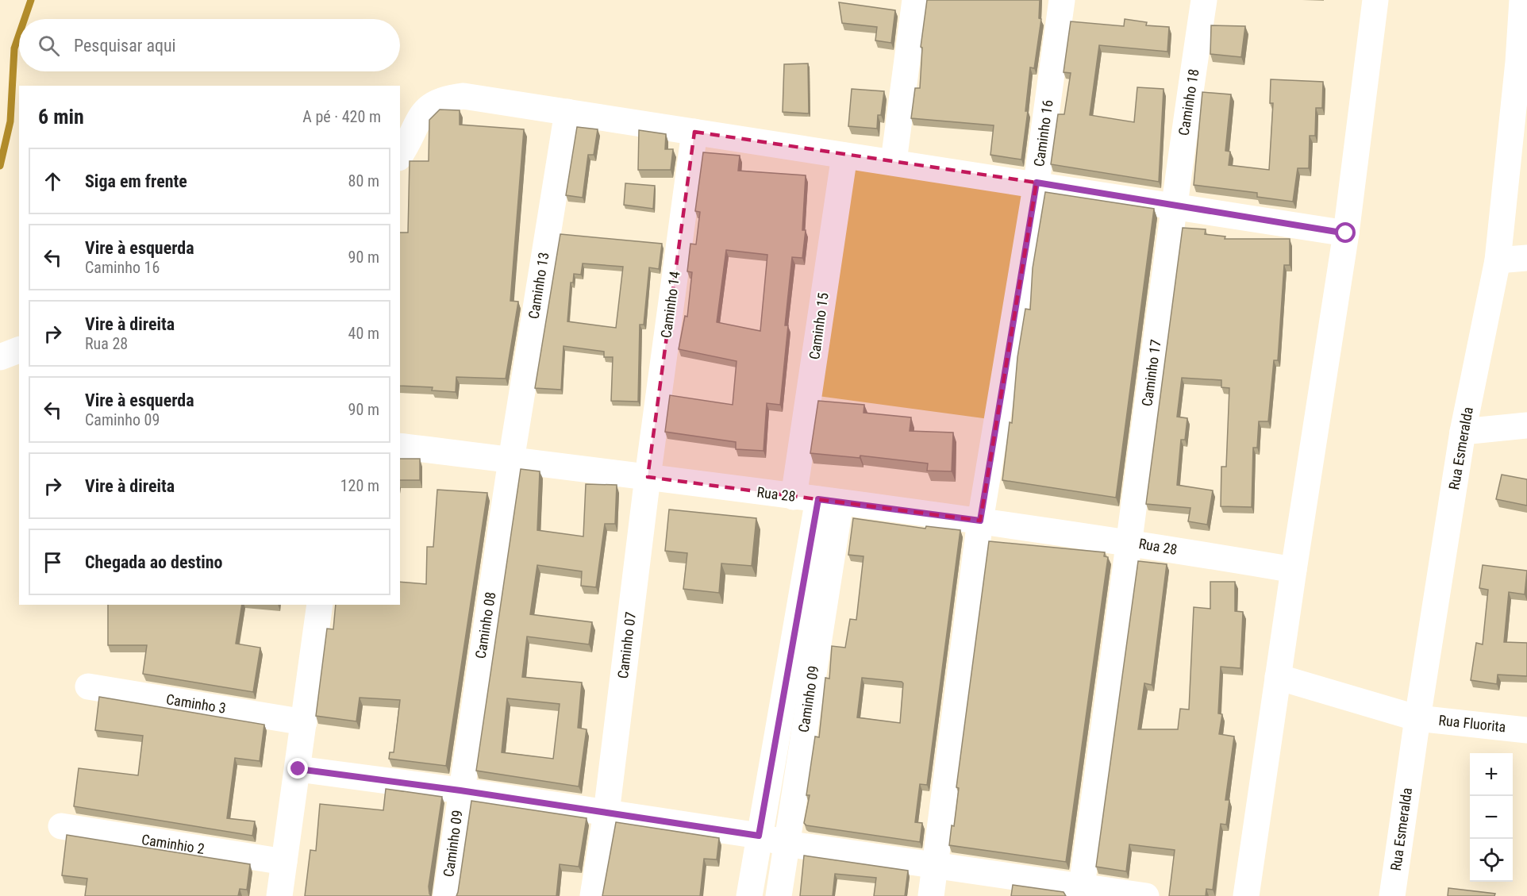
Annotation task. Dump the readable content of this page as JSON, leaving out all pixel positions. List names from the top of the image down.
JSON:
{
  "streets": {
    "street": [
      "Caminho 18",
      "Caminho 16",
      "Caminho 13",
      "Caminho 14",
      "Caminho 15",
      "Caminho 17",
      "Rua Esmeralda",
      "Rua 28",
      "Caminho 08",
      "Caminho 07",
      "Caminho 09",
      "Caminho 3",
      "Rua Fluorita",
      "Caminhio 2"
    ]
  },
  "crossings": [
    ["Caminho 18", "Caminho 17"],
    ["Caminho 16", "Rua 28"],
    ["Caminho 13", "Rua 28"],
    ["Caminho 13", "Caminho 08"],
    ["Caminho 14", "Rua 28"],
    ["Caminho 14", "Caminho 07"],
    ["Caminho 15", "Rua 28"],
    ["Caminho 15", "Caminho 09"],
    ["Caminho 17", "Rua 28"],
    ["Rua Esmeralda", "Rua Fluorita"],
    ["Rua 28", "Caminho 08"],
    ["Rua 28", "Caminho 07"],
    ["Rua 28", "Caminho 09"],
    ["Caminho 08", "Caminho 09"]
  ],
  "page": {
    "search": "Pesquisar aqui",
    "heading": ["6 min", "A pé · 420 m"],
    "list": [
      ["Siga em frente", "80 m"],
      ["Vire à esquerda", "Caminho 16", "90 m"],
      ["Vire à direita", "Rua 28", "40 m"],
      ["Vire à esquerda", "Caminho 09", "90 m"],
      ["Vire à direita", "120 m"],
      "Chegada ao destino"
    ],
    "map_buttons": ["+", "−"]
  }
}
